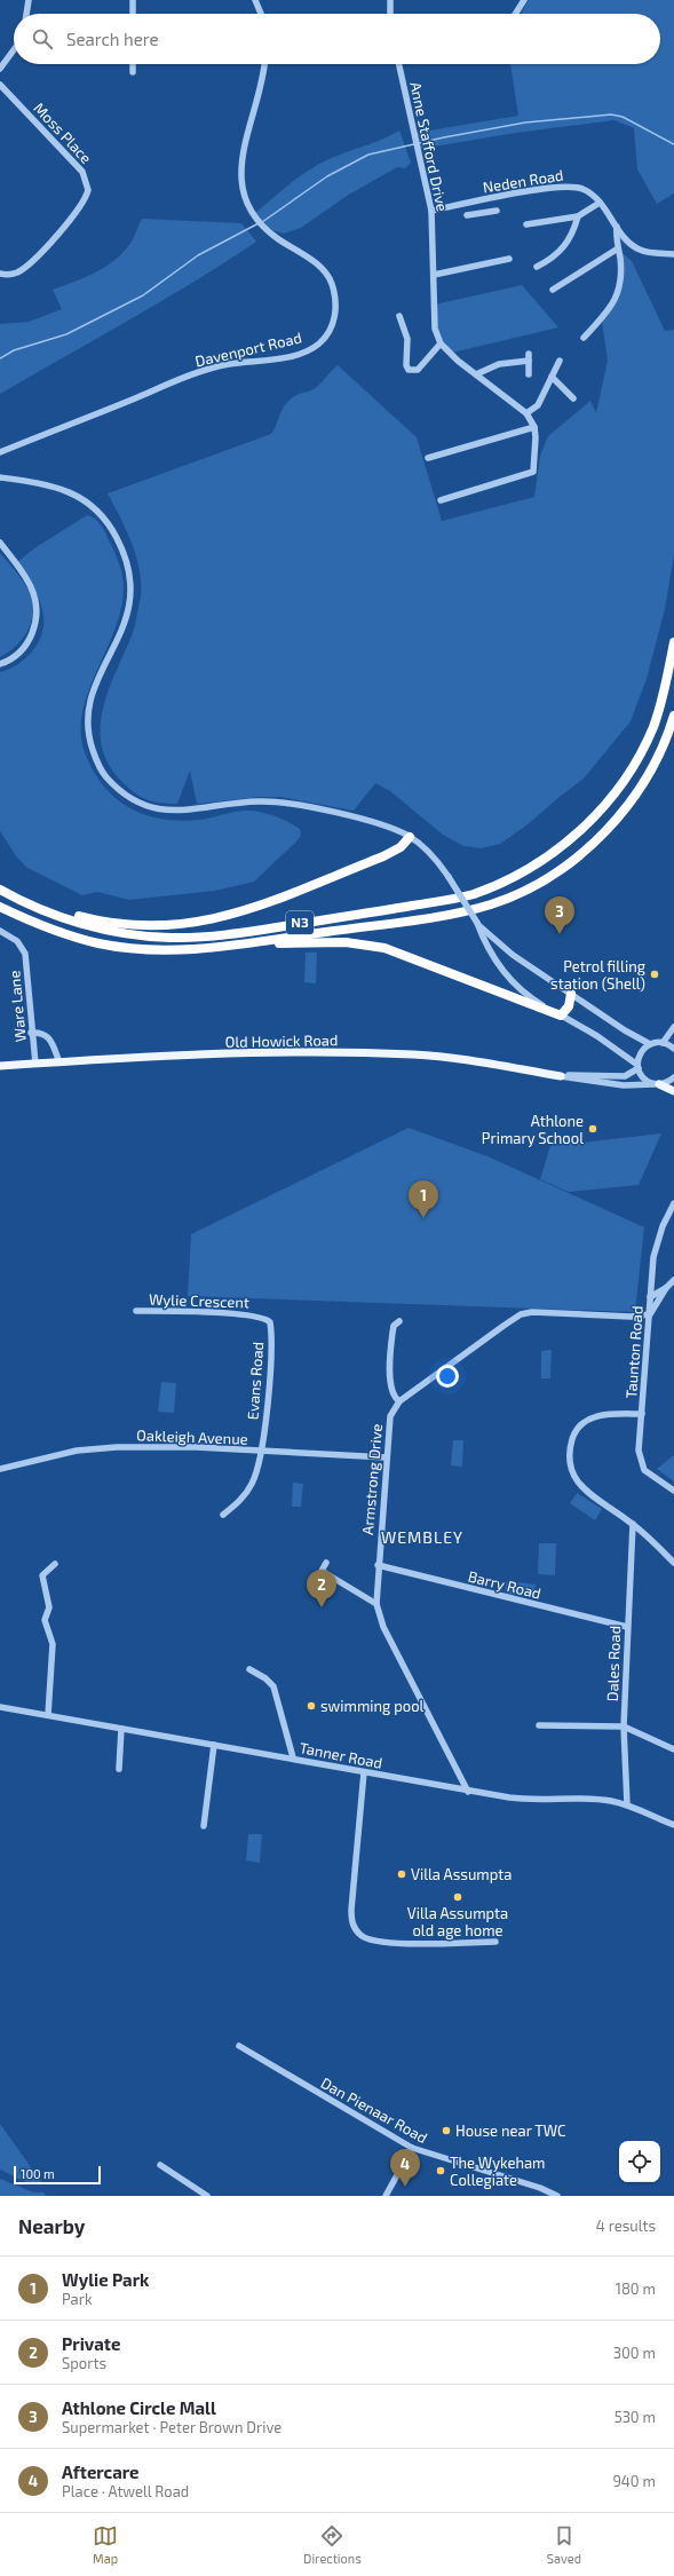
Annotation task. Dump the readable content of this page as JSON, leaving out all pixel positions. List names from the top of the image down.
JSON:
{
  "streets": {
    "highway": ["N3"],
    "main road": ["Old Howick Road"],
    "street": [
      "Moss Place",
      "Anne Stafford Drive",
      "Neden Road",
      "Davenport Road",
      "Ware Lane",
      "Wylie Crescent",
      "Taunton Road",
      "Evans Road",
      "Oakleigh Avenue",
      "Armstrong Drive",
      "Barry Road",
      "Dales Road",
      "Tanner Road",
      "Dan Pienaar Road"
    ]
  },
  "crossings": [
    ["Anne Stafford Drive", "Neden Road"],
    ["Ware Lane", "Old Howick Road"],
    ["Wylie Crescent", "Evans Road"],
    ["Taunton Road", "Armstrong Drive"],
    ["Evans Road", "Oakleigh Avenue"],
    ["Oakleigh Avenue", "Armstrong Drive"],
    ["Armstrong Drive", "Barry Road"],
    ["Armstrong Drive", "Tanner Road"],
    ["Barry Road", "Dales Road"],
    ["Dales Road", "Tanner Road"]
  ],
  "districts": ["WEMBLEY"],
  "places": [
    "Petrol filling station (Shell)",
    "Athlone Primary School",
    "swimming pool",
    "Villa Assumpta",
    "Villa Assumpta old age home",
    "House near TWC",
    "The Wykeham Collegiate"
  ],
  "scale_bar": "100 m",
  "page": {
    "search": "Search here",
    "pins": [
      "3",
      "1",
      "2",
      "4"
    ],
    "scale": "100 m",
    "heading": ["Nearby", "4 results"],
    "list": [
      {
        "mark": "1",
        "name": "Wylie Park",
        "note": "Park",
        "value": "180 m"
      },
      {
        "mark": "2",
        "name": "Private",
        "note": "Sports",
        "value": "300 m"
      },
      {
        "mark": "3",
        "name": "Athlone Circle Mall",
        "note": "Supermarket · Peter Brown Drive",
        "value": "530 m"
      },
      {
        "mark": "4",
        "name": "Aftercare",
        "note": "Place · Atwell Road",
        "value": "940 m"
      }
    ],
    "nav": ["Map", "Directions", "Saved"]
  }
}
